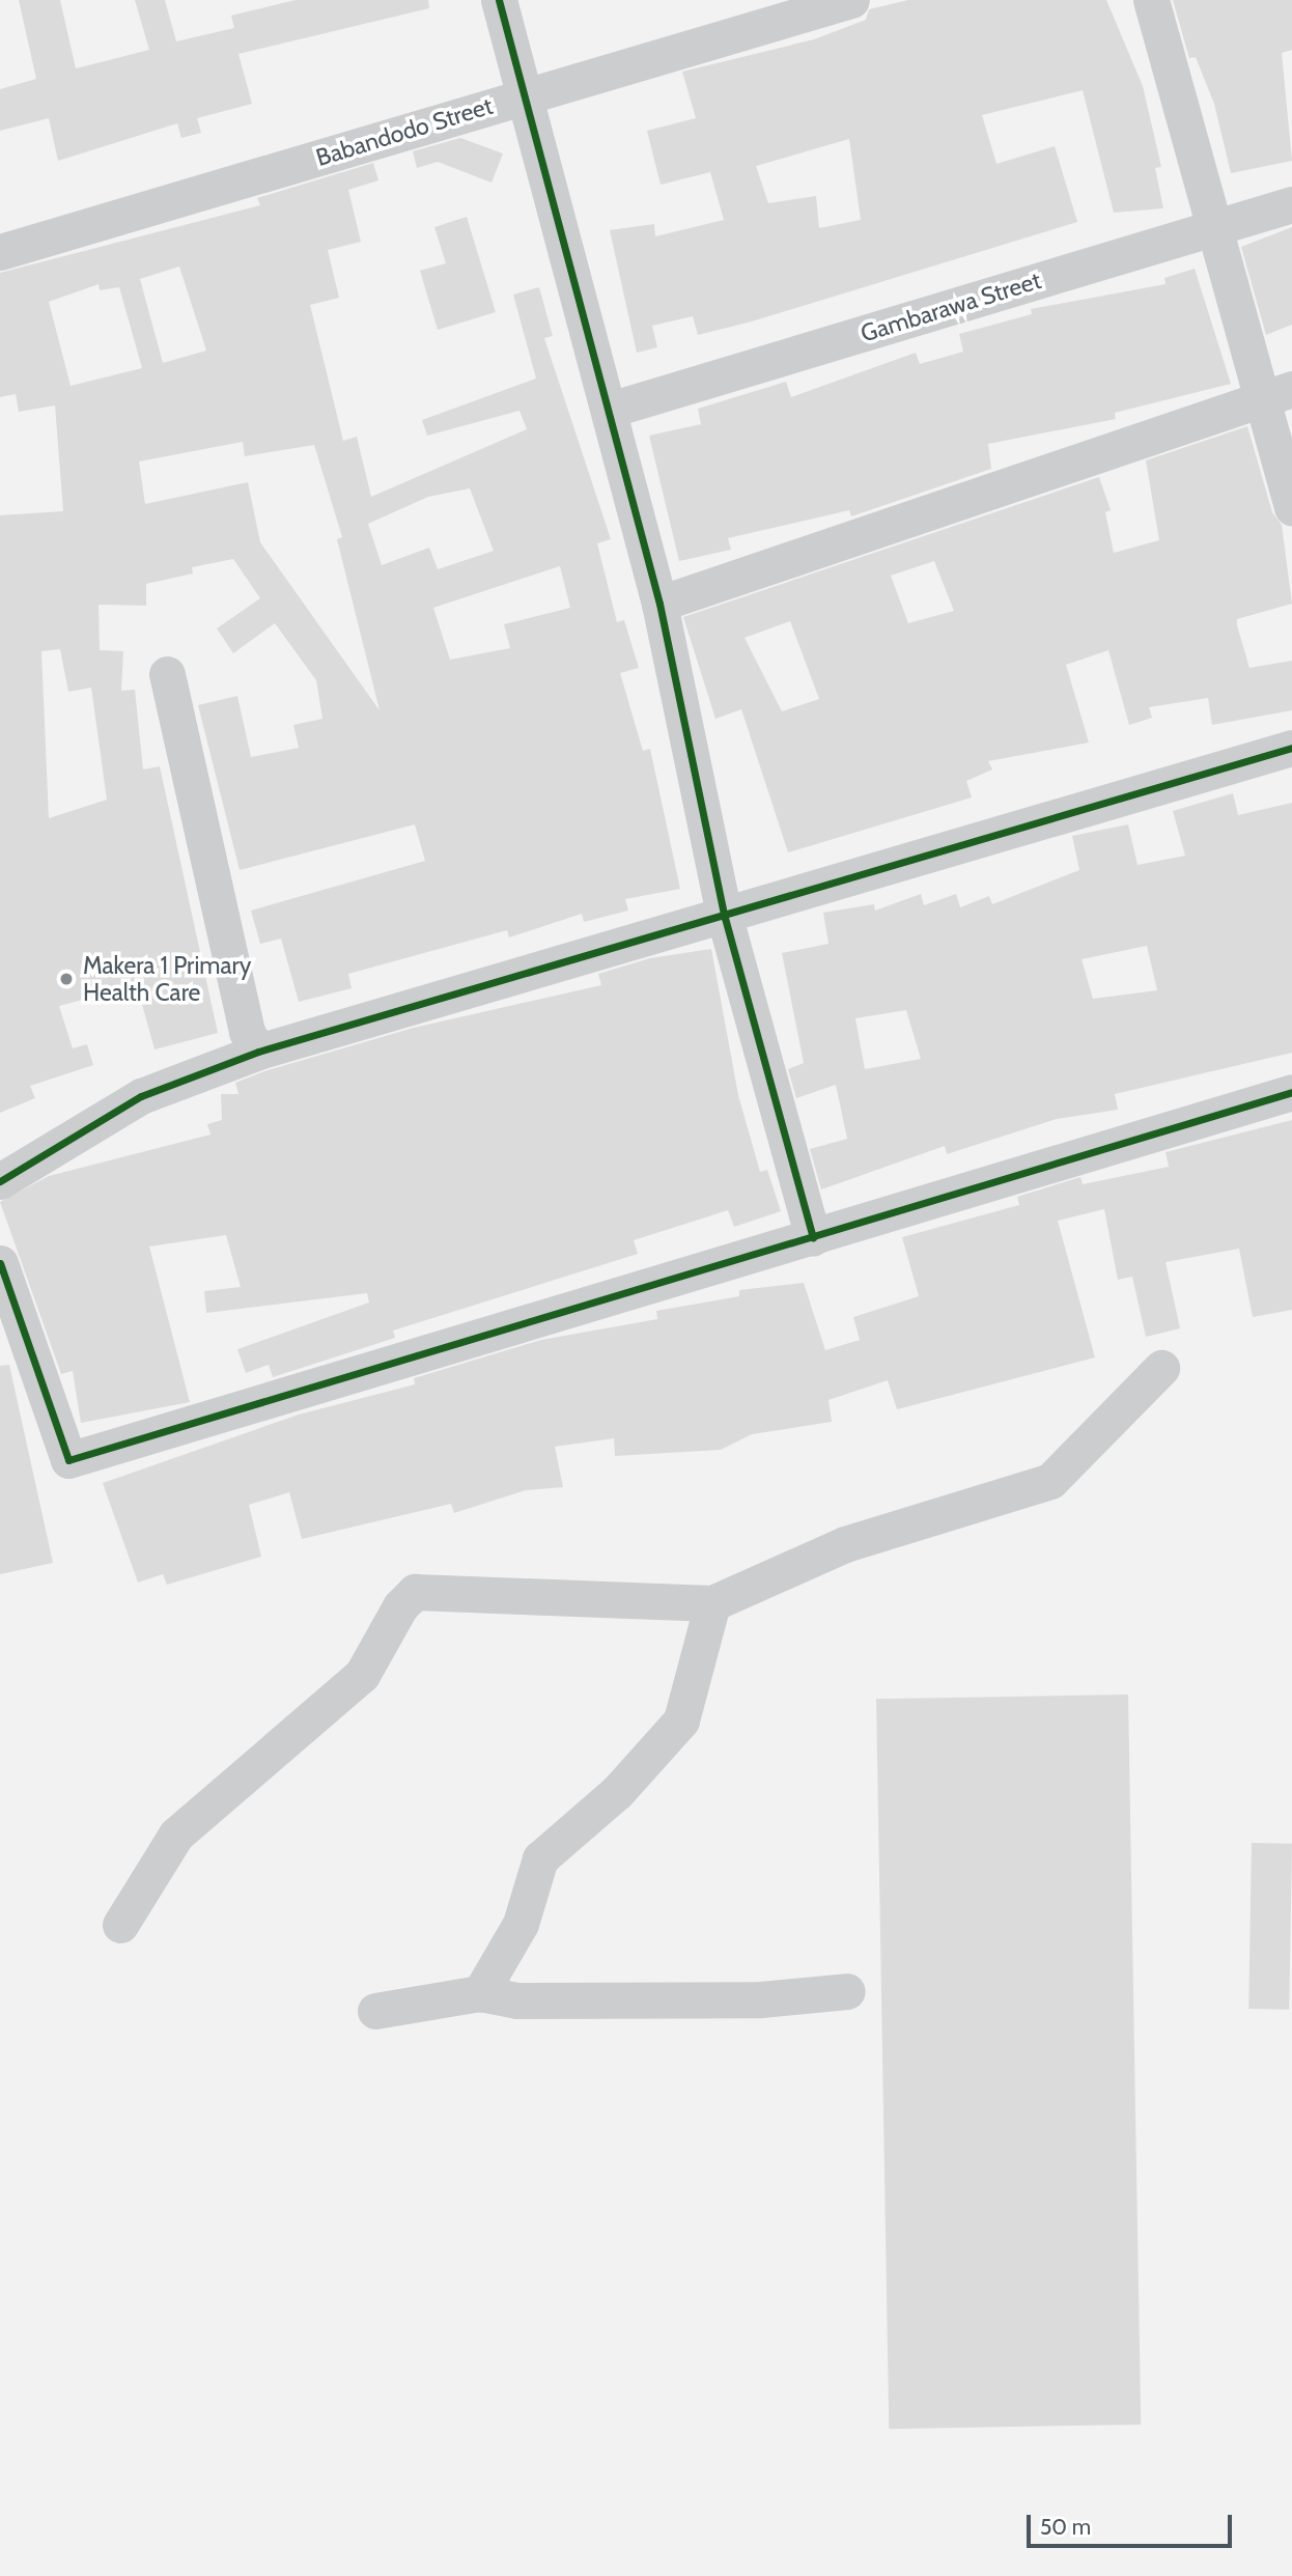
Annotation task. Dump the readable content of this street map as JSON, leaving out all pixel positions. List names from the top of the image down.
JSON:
{
  "streets": {
    "street": ["Babandodo Street", "Gambarawa Street"]
  },
  "places": ["Makera 1 Primary Health Care"],
  "scale_bar": "50 m"
}
